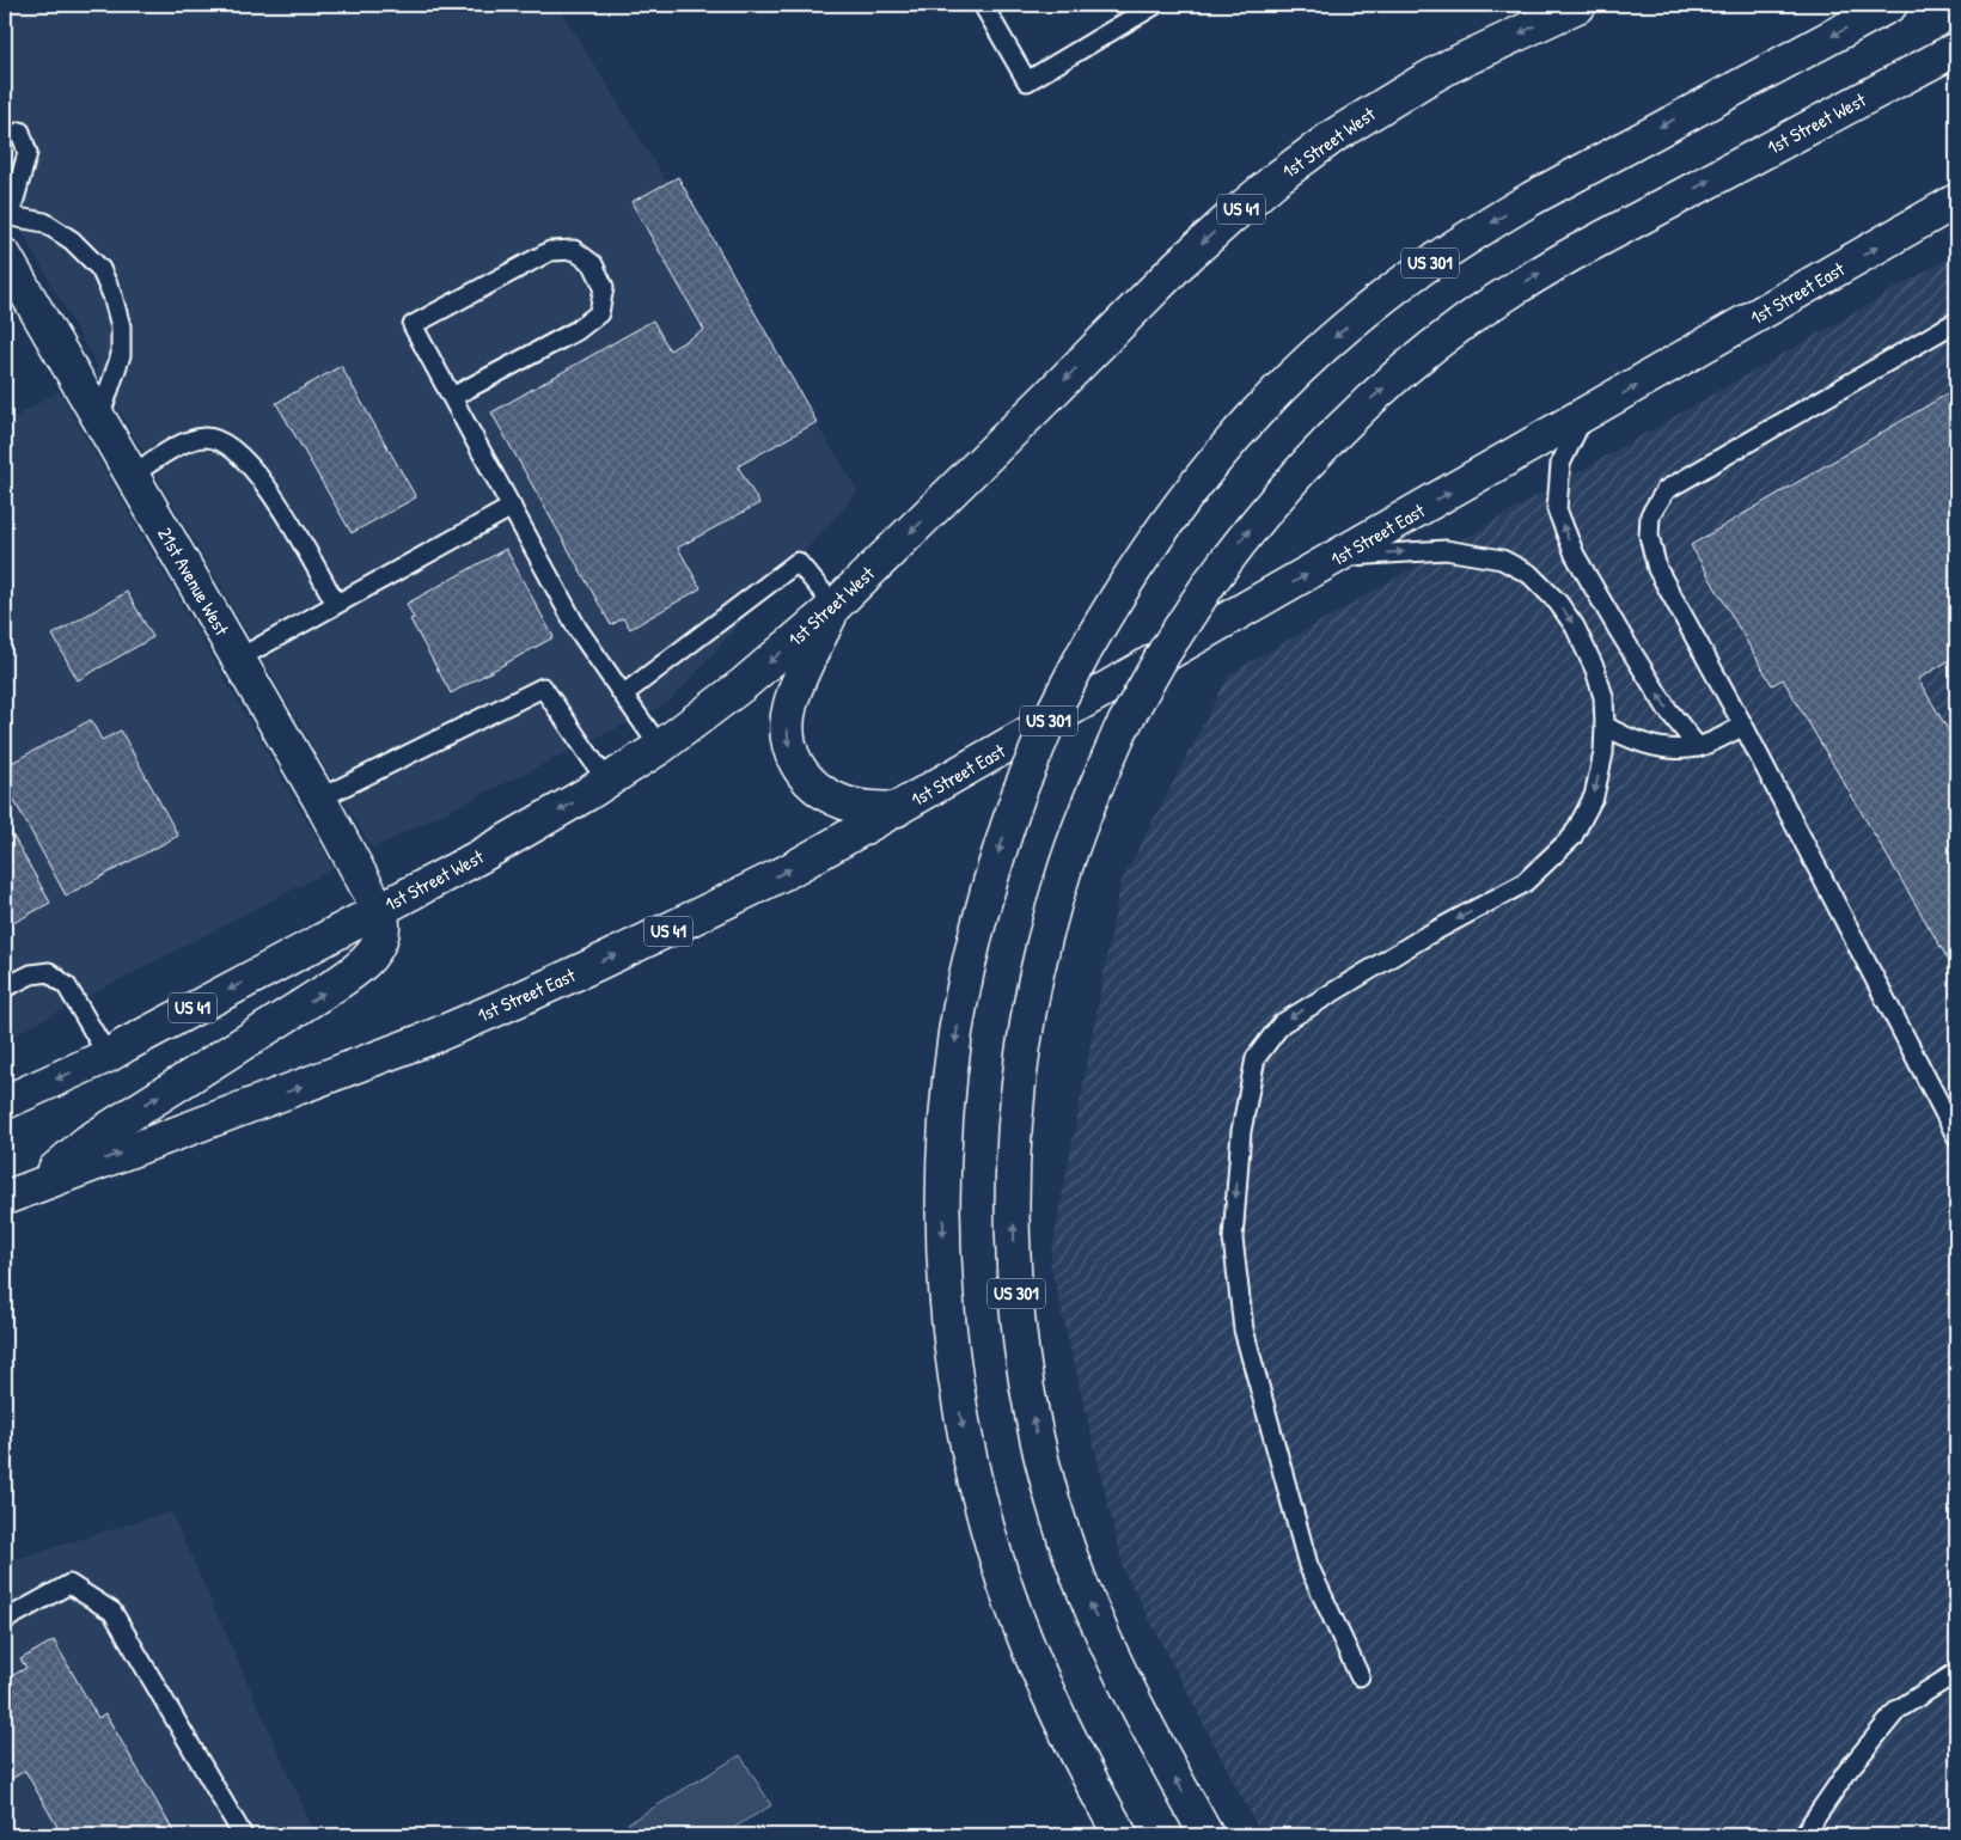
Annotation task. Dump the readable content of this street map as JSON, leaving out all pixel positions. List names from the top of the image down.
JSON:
{
  "streets": {
    "main road": [
      "1st Street West",
      "US 41",
      "US 301",
      "1st Street East",
      "21st Avenue West"
    ]
  },
  "crossings": [
    ["1st Street West", "21st Avenue West"]
  ],
  "one_way": ["1st Street East"]
}
